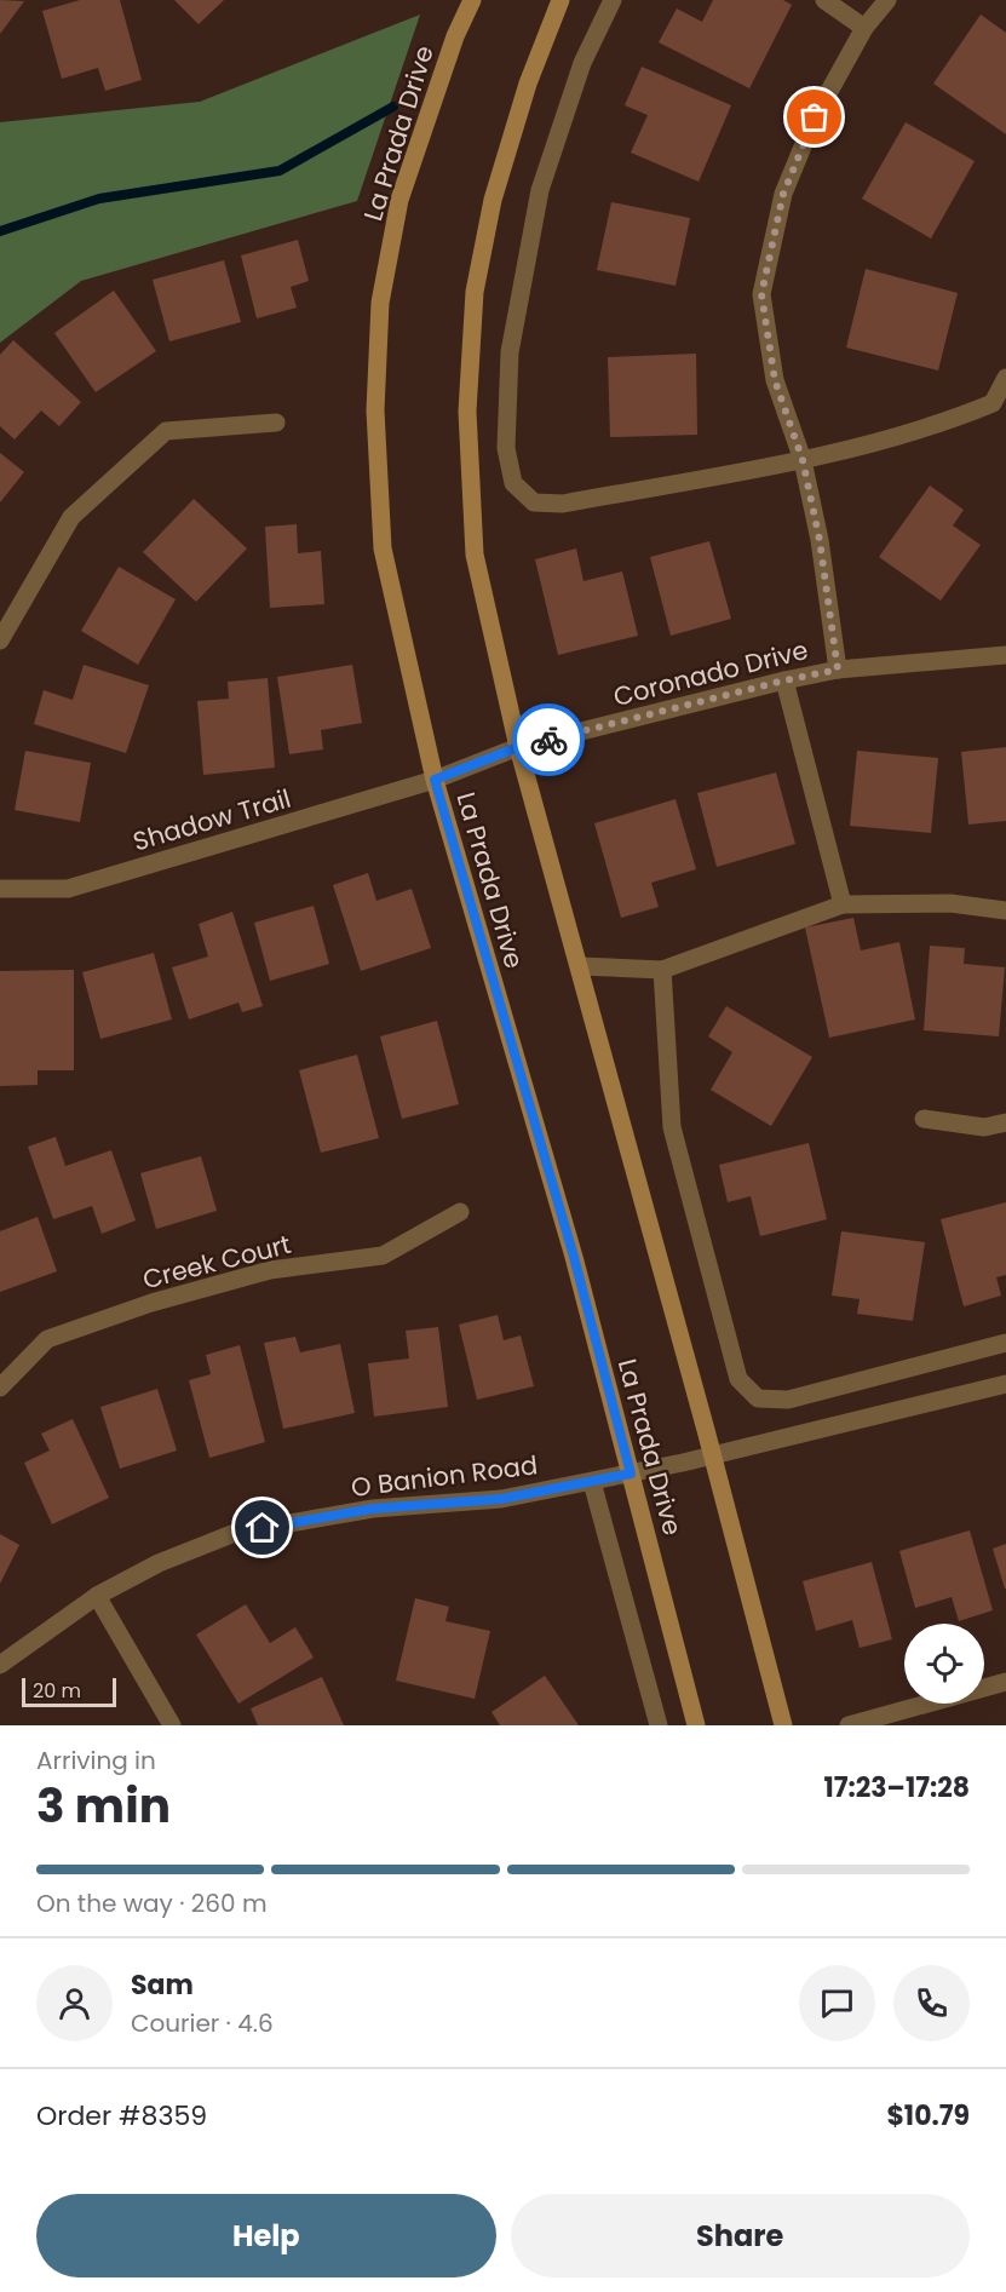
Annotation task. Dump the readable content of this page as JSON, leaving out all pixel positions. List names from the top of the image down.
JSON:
{
  "streets": {
    "main road": ["La Prada Drive"],
    "street": [
      "Coronado Drive",
      "Shadow Trail",
      "Creek Court",
      "O Banion Road"
    ]
  },
  "crossings": [
    ["La Prada Drive", "Coronado Drive"],
    ["La Prada Drive", "Shadow Trail"],
    ["La Prada Drive", "O Banion Road"],
    ["Coronado Drive", "Shadow Trail"]
  ],
  "scale_bar": "20 m",
  "page": {
    "scale": "20 m",
    "heading": ["3 min", "Arriving in", "17:23–17:28"],
    "panel": [
      "Sam",
      "Courier · 4.6",
      "Order #8359",
      "$10.79"
    ],
    "bar": "On the way · 260 m",
    "buttons": ["Help", "Share"]
  }
}
